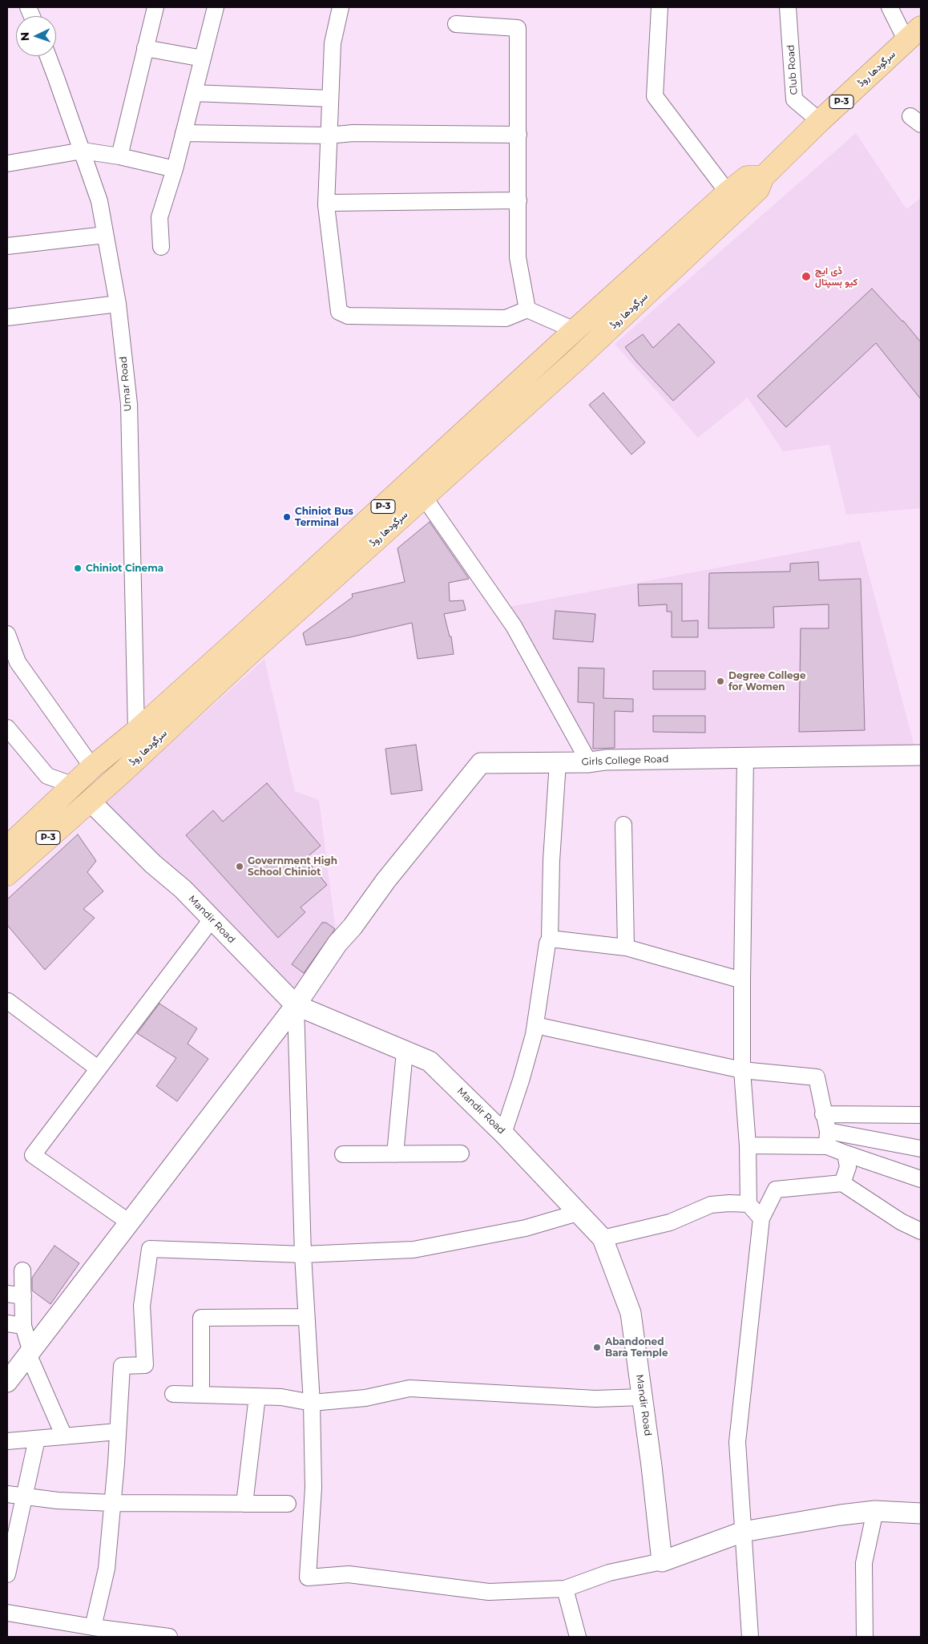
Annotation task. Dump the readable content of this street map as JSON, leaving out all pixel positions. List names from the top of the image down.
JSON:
{
  "streets": {
    "highway": ["سرگودھا روڈ", "P-3"],
    "street": [
      "Club Road",
      "Umar Road",
      "Girls College Road",
      "Mandir Road"
    ]
  },
  "crossings": [
    ["سرگودھا روڈ", "Club Road"],
    ["سرگودھا روڈ", "Umar Road"],
    ["سرگودھا روڈ", "Mandir Road"],
    ["Girls College Road", "Mandir Road"]
  ],
  "places": [
    "ڈی ایچ کیو ہسپتال",
    "Chiniot Bus Terminal",
    "Chiniot Cinema",
    "Degree College for Women",
    "Government High School Chiniot",
    "Abandoned Bara Temple"
  ],
  "north": "left"
}
